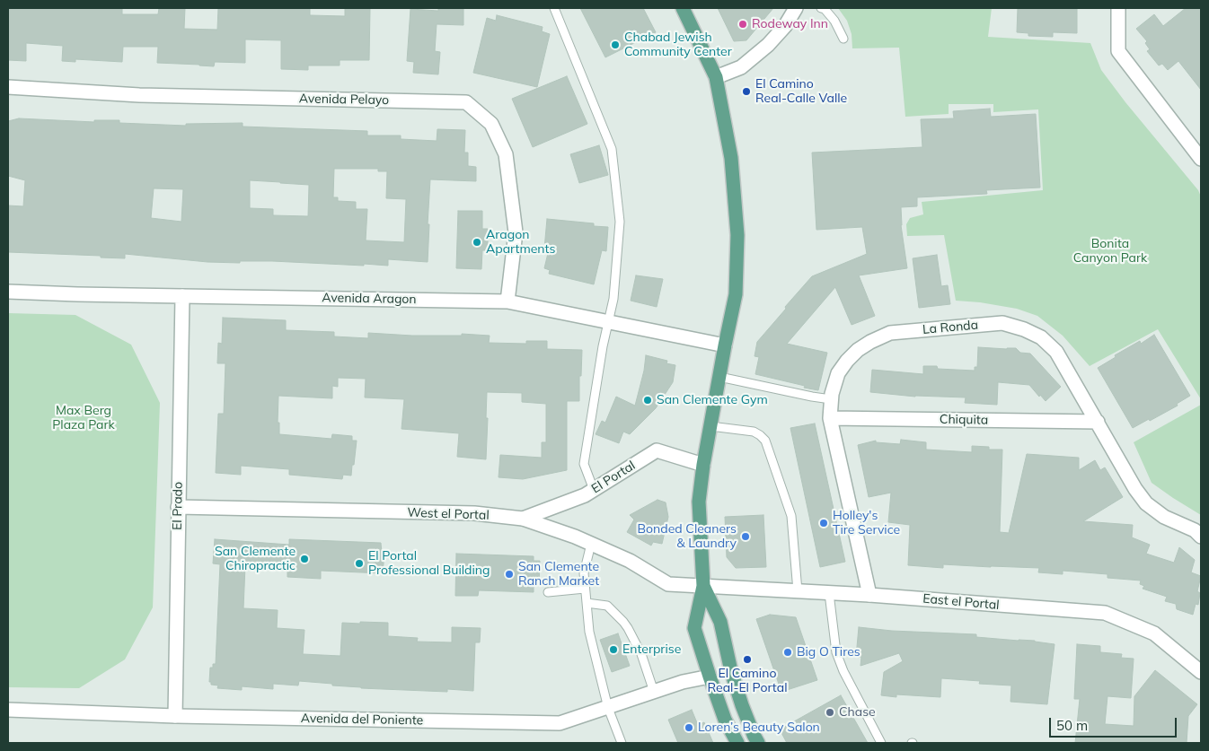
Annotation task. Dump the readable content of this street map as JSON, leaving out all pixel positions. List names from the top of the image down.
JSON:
{
  "streets": {
    "street": [
      "Avenida Pelayo",
      "Avenida Aragon",
      "La Ronda",
      "Chiquita",
      "El Portal",
      "El Prado",
      "West el Portal",
      "East el Portal",
      "Avenida del Poniente"
    ]
  },
  "crossings": [
    ["Avenida Pelayo", "Avenida Aragon"],
    ["Avenida Aragon", "El Prado"],
    ["La Ronda", "Chiquita"],
    ["La Ronda", "East el Portal"],
    ["El Portal", "West el Portal"],
    ["El Prado", "West el Portal"],
    ["El Prado", "Avenida del Poniente"],
    ["West el Portal", "East el Portal"]
  ],
  "parks": ["Bonita Canyon Park", "Max Berg Plaza Park"],
  "places": [
    "Rodeway Inn",
    "Chabad Jewish Community Center",
    "El Camino Real-Calle Valle",
    "Aragon Apartments",
    "San Clemente Gym",
    "Holley's Tire Service",
    "Bonded Cleaners & Laundry",
    "San Clemente Chiropractic",
    "El Portal Professional Building",
    "San Clemente Ranch Market",
    "Enterprise",
    "Big O Tires",
    "El Camino Real-El Portal",
    "Chase",
    "Loren’s Beauty Salon"
  ],
  "scale_bar": "50 m"
}
